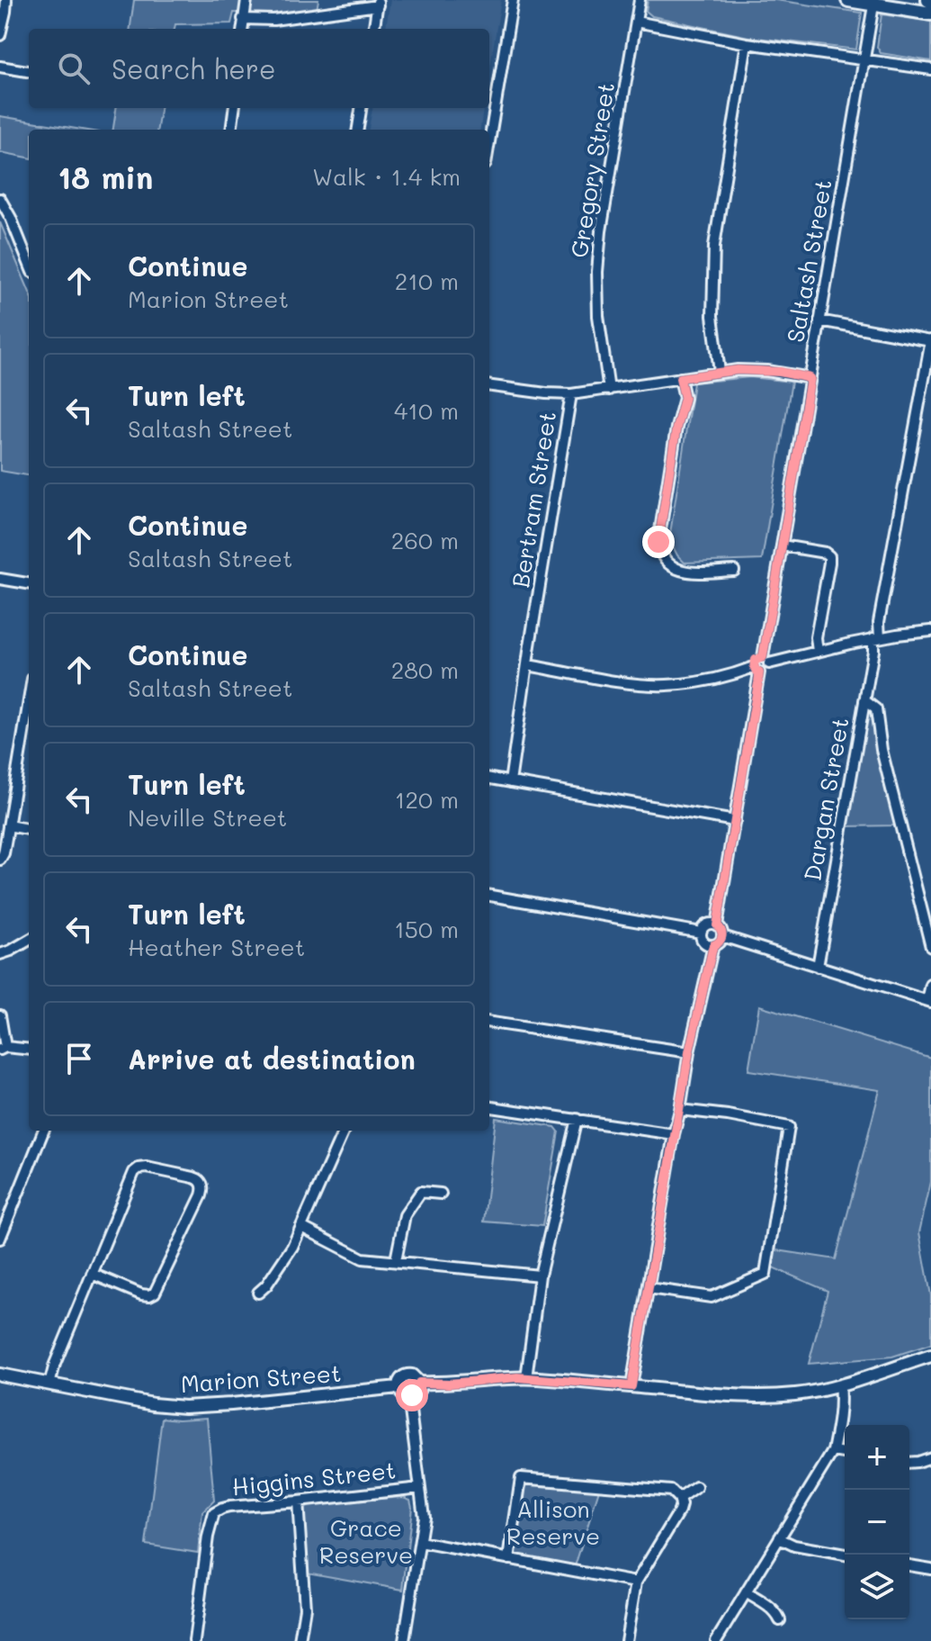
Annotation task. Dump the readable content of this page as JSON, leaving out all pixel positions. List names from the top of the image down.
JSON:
{
  "streets": {
    "main road": ["Marion Street"],
    "street": [
      "Gregory Street",
      "Saltash Street",
      "Bertram Street",
      "Dargan Street",
      "Higgins Street"
    ]
  },
  "parks": ["Allison Reserve", "Grace Reserve"],
  "page": {
    "search": "Search here",
    "heading": ["18 min", "Walk · 1.4 km"],
    "list": [
      ["Continue", "Marion Street", "210 m"],
      ["Turn left", "Saltash Street", "410 m"],
      ["Continue", "Saltash Street", "260 m"],
      ["Continue", "Saltash Street", "280 m"],
      ["Turn left", "Neville Street", "120 m"],
      ["Turn left", "Heather Street", "150 m"],
      "Arrive at destination"
    ],
    "map_buttons": ["+", "−"]
  }
}
